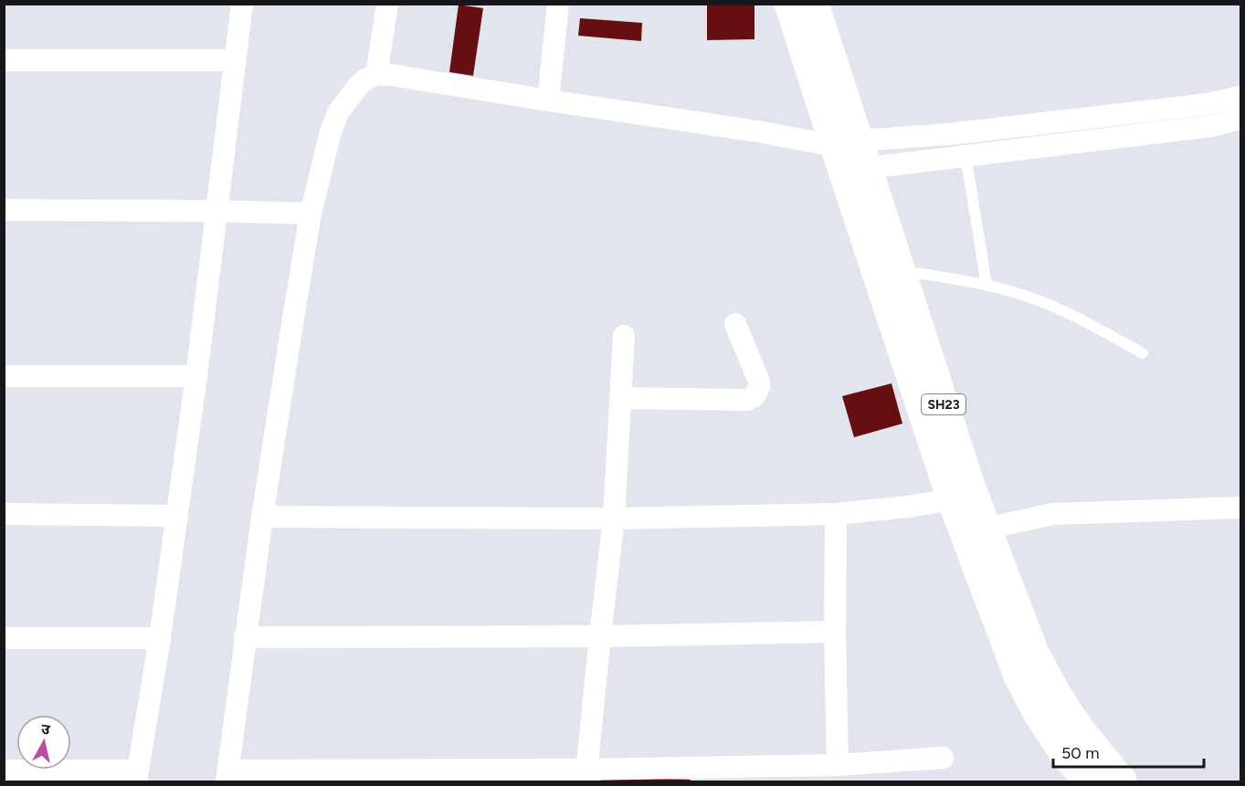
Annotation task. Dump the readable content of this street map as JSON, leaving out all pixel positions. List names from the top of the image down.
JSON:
{
  "streets": {
    "main road": ["SH23"]
  },
  "scale_bar": "50 m",
  "north": "top"
}
